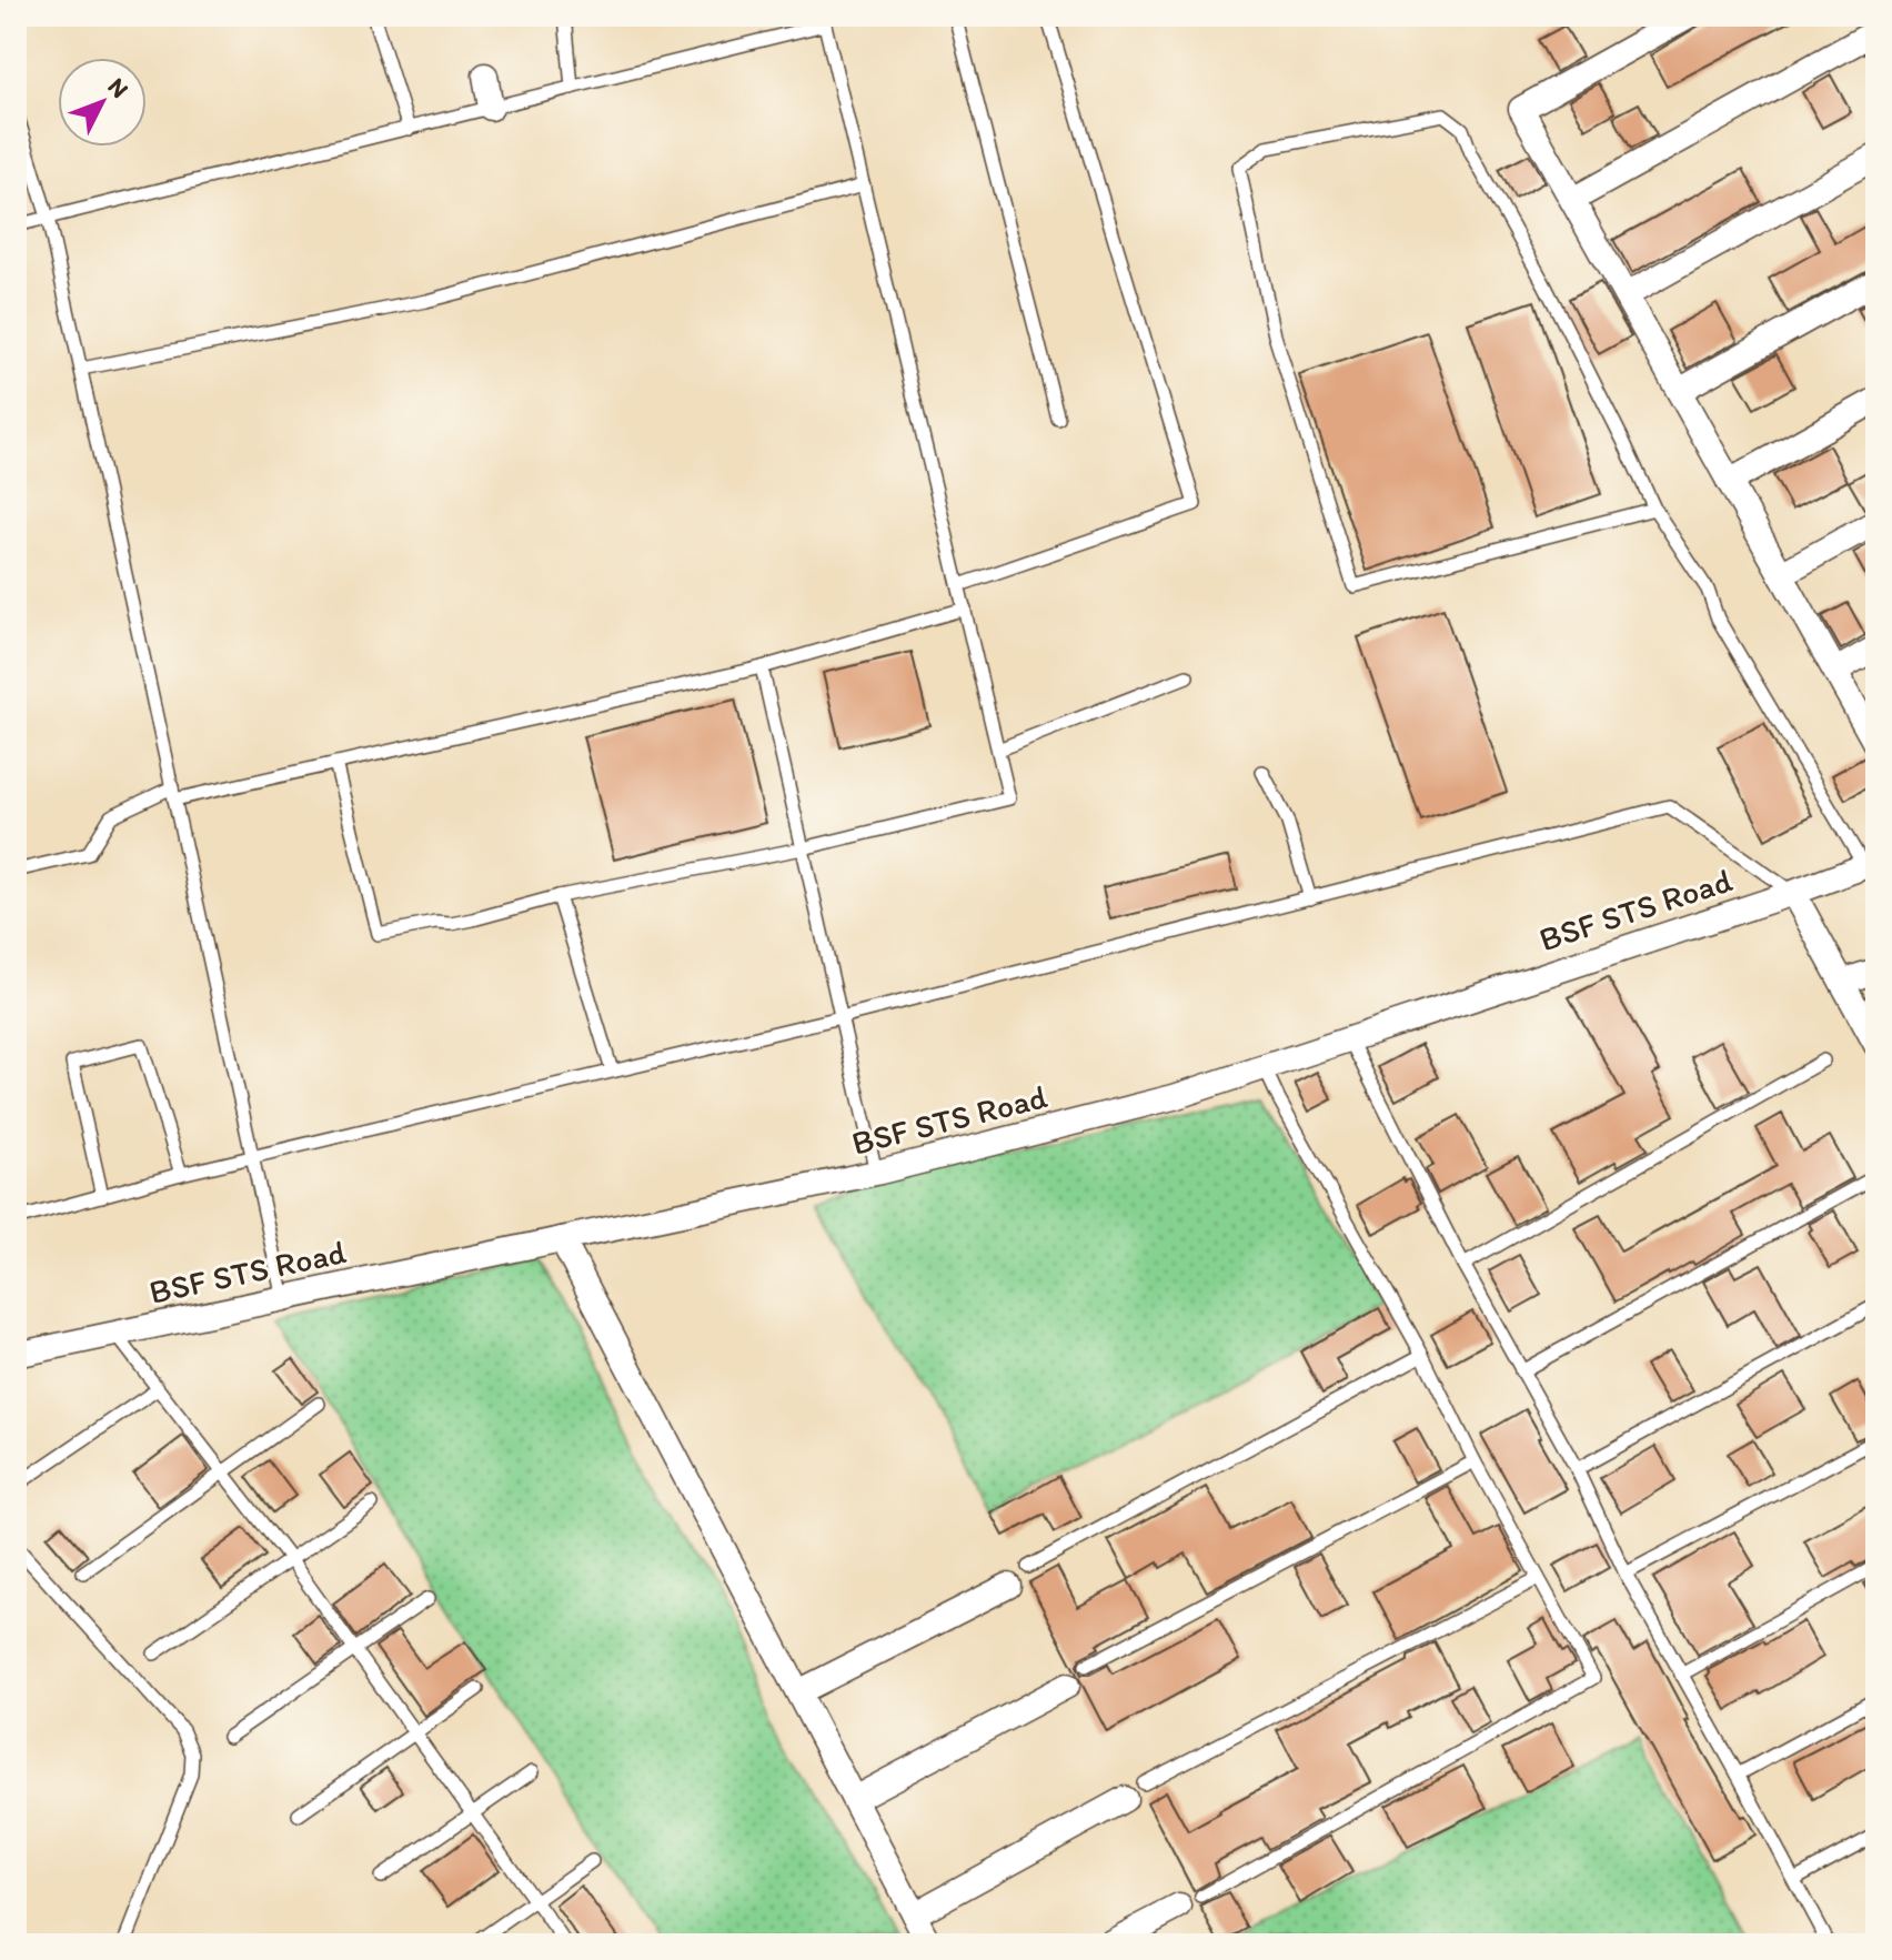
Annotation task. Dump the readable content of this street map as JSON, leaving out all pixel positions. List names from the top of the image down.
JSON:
{
  "streets": {
    "street": ["BSF STS Road"]
  },
  "north": "top right"
}
